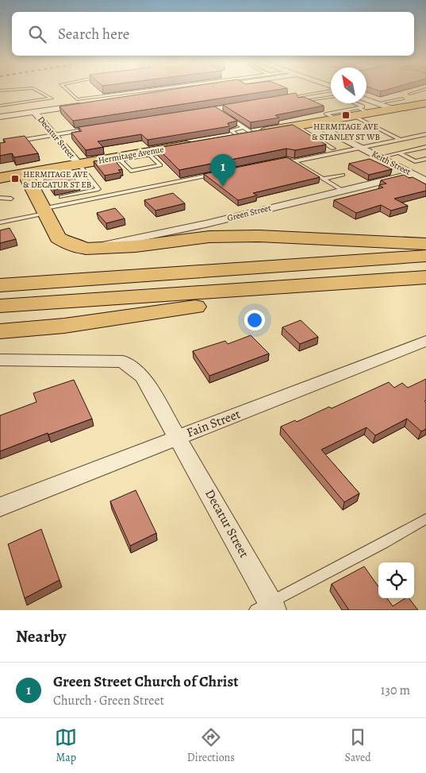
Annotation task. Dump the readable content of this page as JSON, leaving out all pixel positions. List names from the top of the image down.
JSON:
{
  "streets": {
    "main road": ["Hermitage Avenue"],
    "street": [
      "Decatur Street",
      "Keith Street",
      "Green Street",
      "Fain Street"
    ]
  },
  "crossings": [
    ["Decatur Street", "Hermitage Avenue"],
    ["Decatur Street", "Fain Street"],
    ["Keith Street", "Green Street"]
  ],
  "places": {
    "transit": ["HERMITAGE AVE & STANLEY ST WB", "HERMITAGE AVE & DECATUR ST EB"]
  },
  "north": "top left",
  "page": {
    "search": "Search here",
    "pins": "1",
    "heading": "Nearby",
    "list": [
      {
        "mark": "1",
        "name": "Green Street Church of Christ",
        "note": "Church · Green Street",
        "value": "130 m"
      }
    ],
    "nav": ["Map", "Directions", "Saved"]
  }
}
